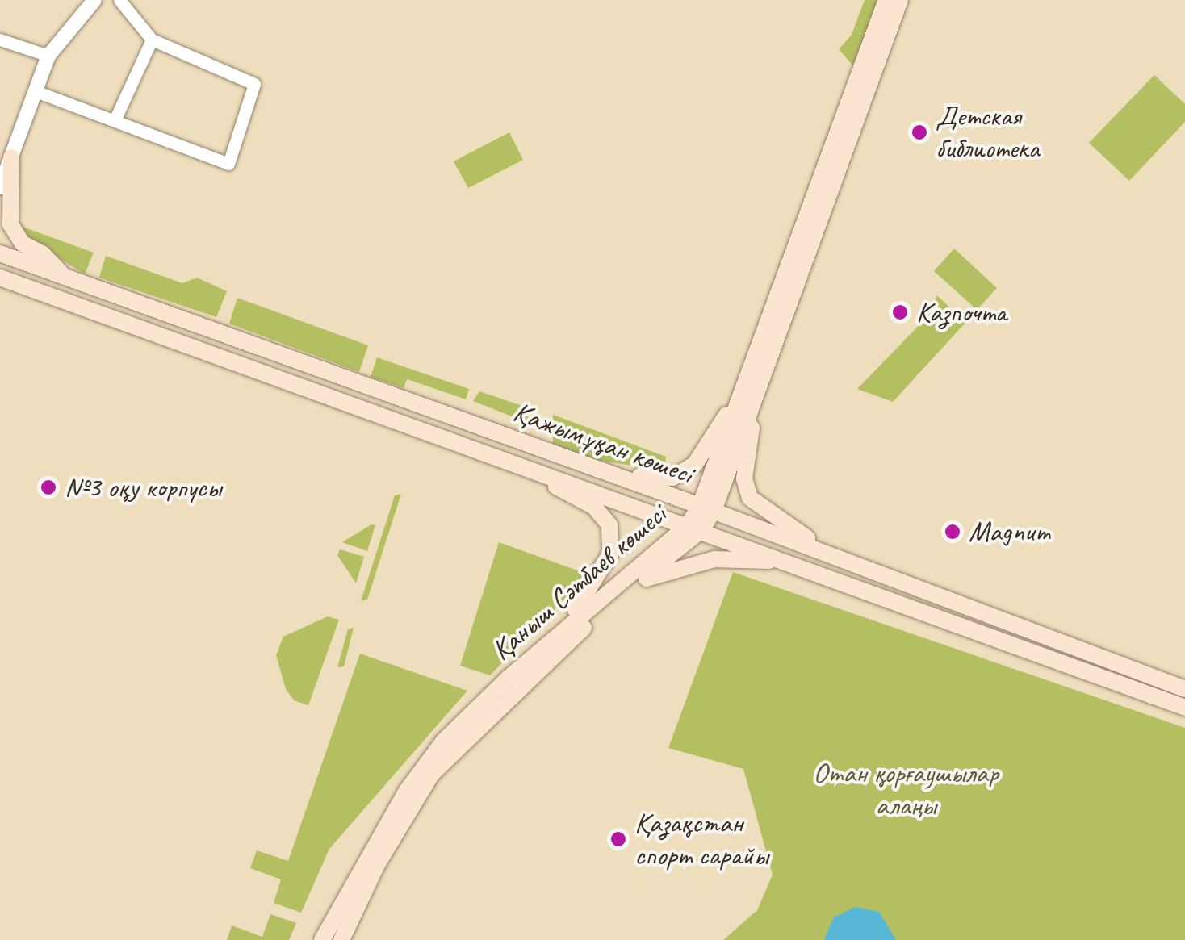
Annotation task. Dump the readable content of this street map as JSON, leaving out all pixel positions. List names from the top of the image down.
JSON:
{
  "streets": {
    "main road": ["Қажымұқан көшесі", "Қаныш Сәтбаев көшесі"]
  },
  "crossings": [
    ["Қажымұқан көшесі", "Қаныш Сәтбаев көшесі"]
  ],
  "parks": ["Отан қорғаушылар алаңы"],
  "places": [
    "Детская библиотека",
    "Казпочта",
    "№3 оқу корпусы",
    "Magnum",
    "Қазақстан спорт сарайы"
  ]
}
